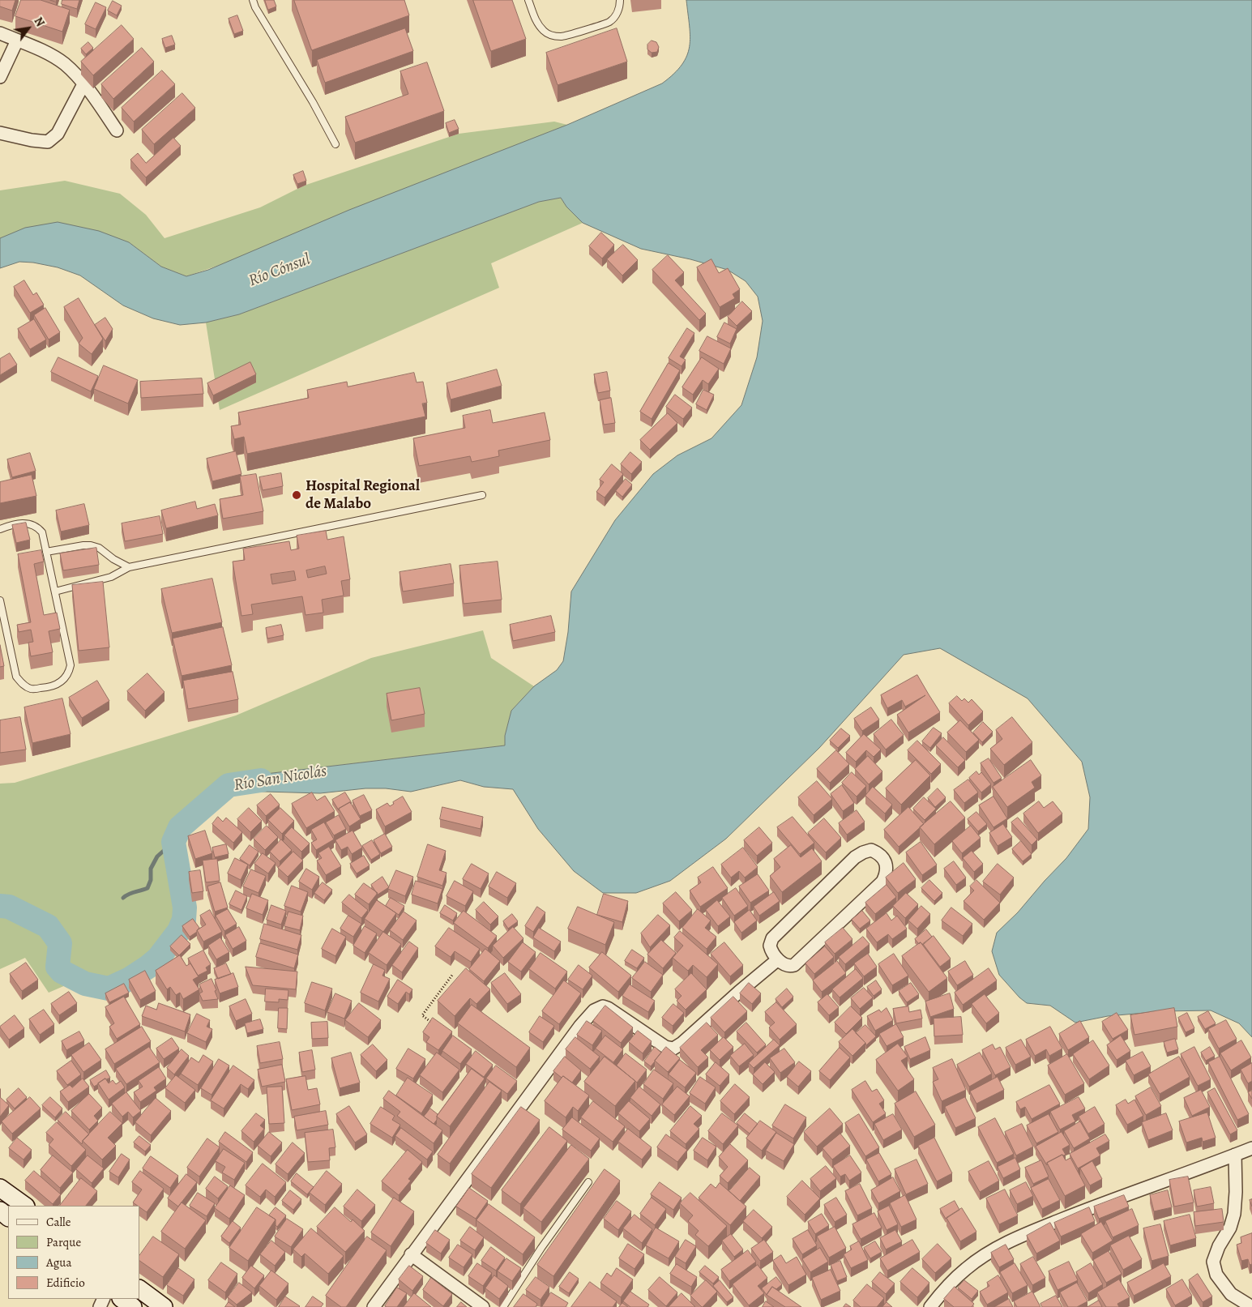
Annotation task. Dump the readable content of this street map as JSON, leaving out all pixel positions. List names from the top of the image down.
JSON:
{
  "water": ["Río Cónsul", "Río San Nicolás"],
  "places": ["Hospital Regional de Malabo"],
  "legend": [
    "Calle",
    "Parque",
    "Agua",
    "Edificio"
  ],
  "north": "top right"
}
